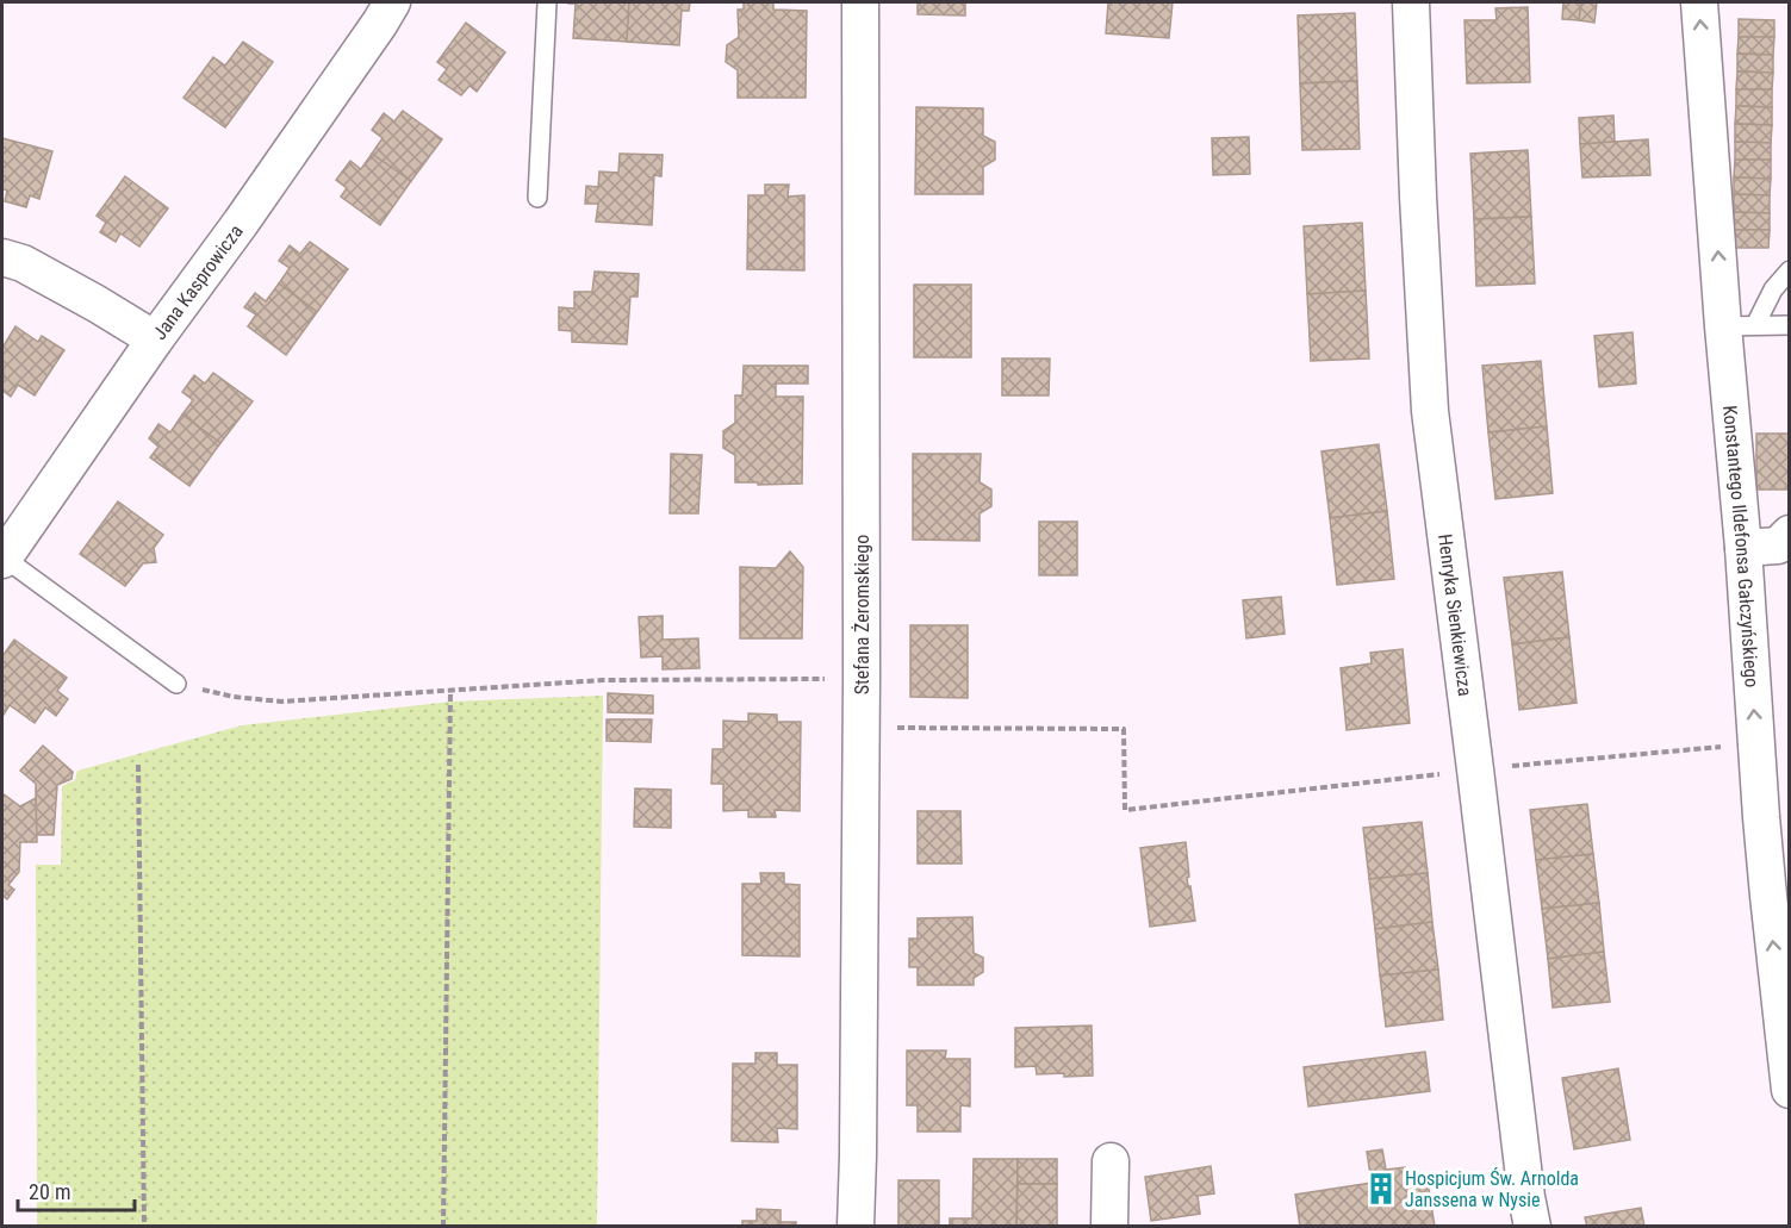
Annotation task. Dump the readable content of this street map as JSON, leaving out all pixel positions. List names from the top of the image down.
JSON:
{
  "streets": {
    "street": [
      "Jana Kasprowicza",
      "Konstantego Ildefonsa Gałczyńskiego",
      "Stefana Żeromskiego",
      "Henryka Sienkiewicza"
    ]
  },
  "one_way": ["Konstantego Ildefonsa Gałczyńskiego"],
  "places": {
    "building": ["Hospicjum Św. Arnolda Janssena w Nysie"]
  },
  "scale_bar": "20 m"
}
